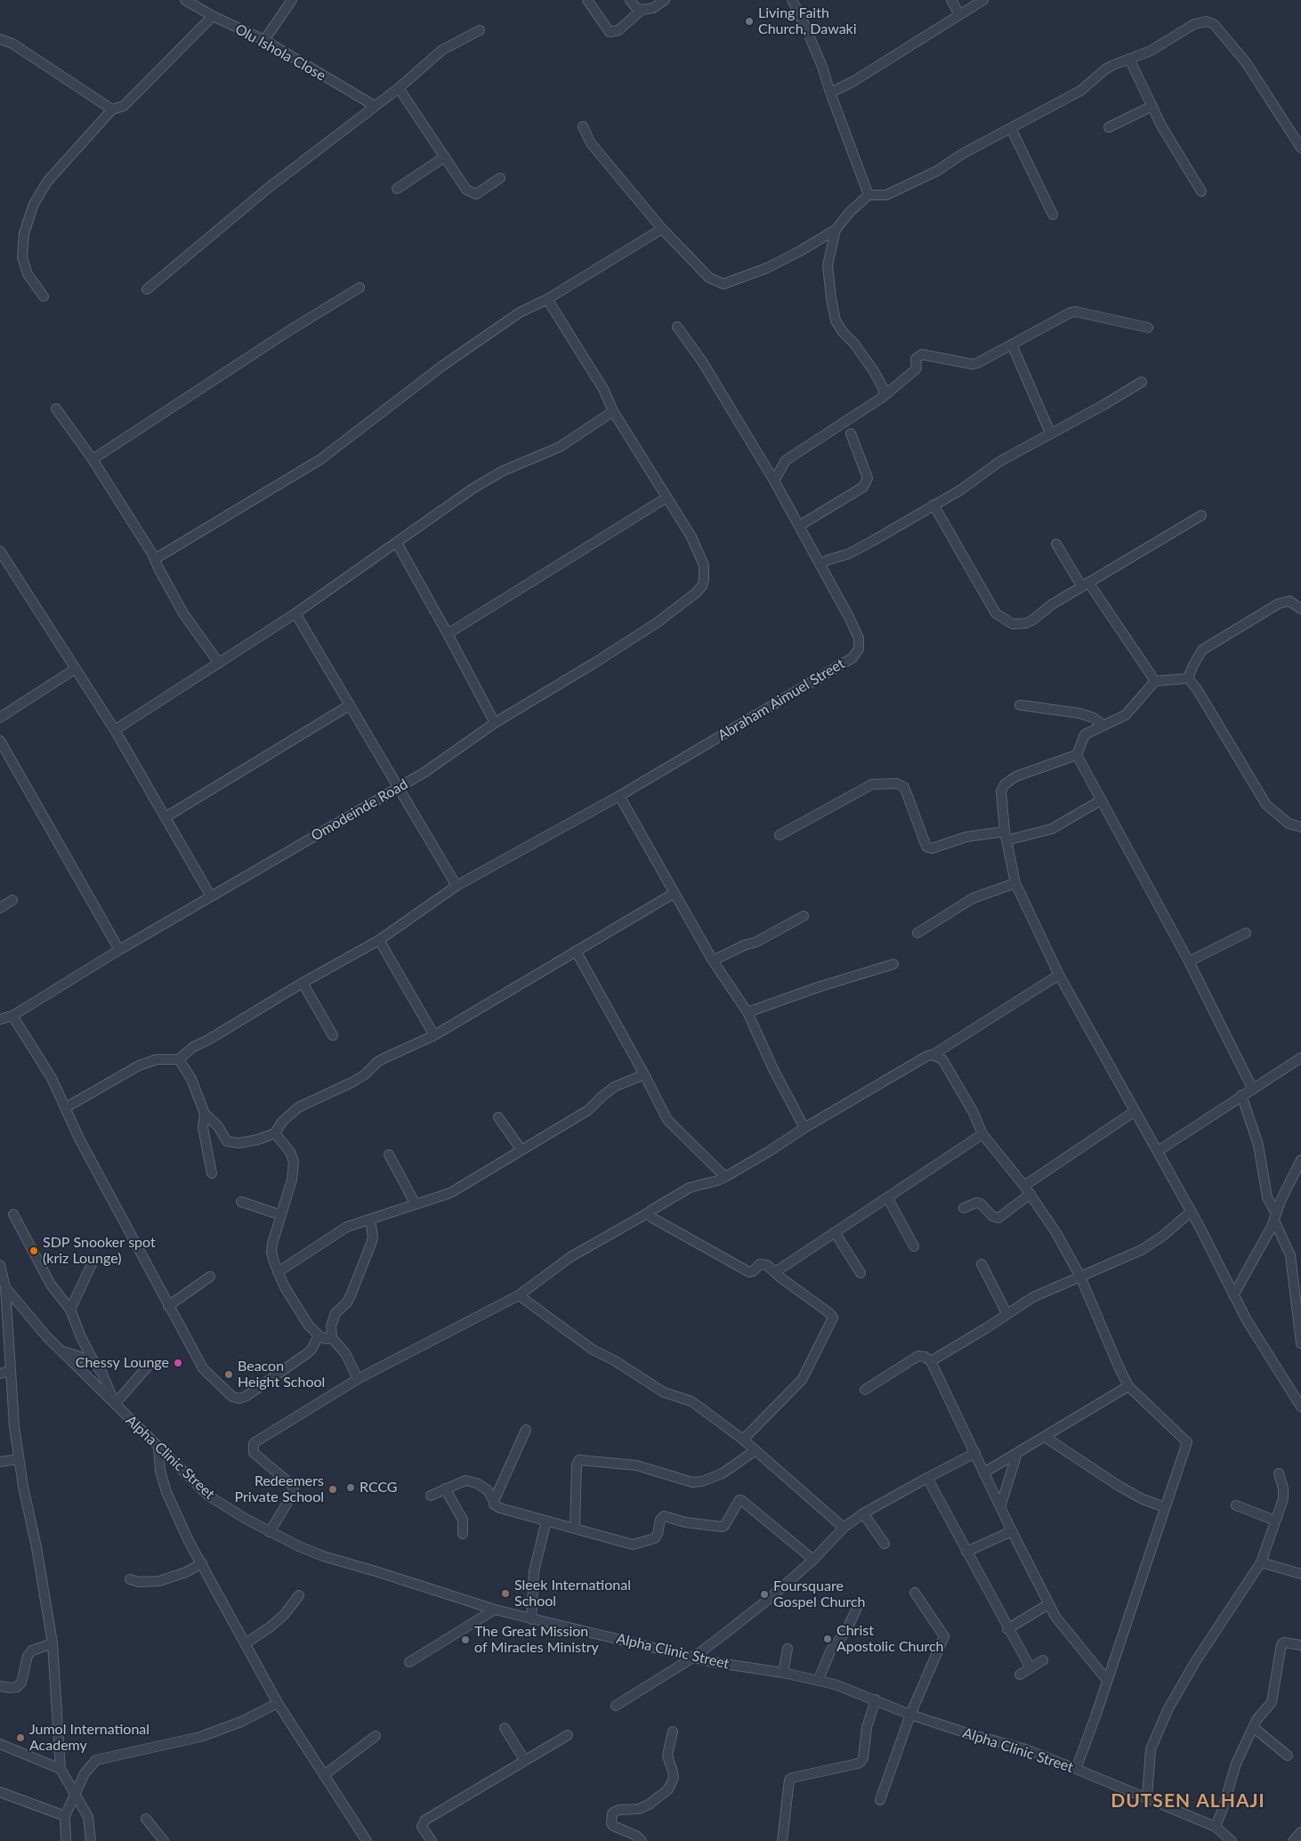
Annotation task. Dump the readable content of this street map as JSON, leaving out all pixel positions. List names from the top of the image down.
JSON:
{
  "streets": {
    "street": [
      "Olu Ishola Close",
      "Abraham Aimuel Street",
      "Omodeinde Road",
      "Alpha Clinic Street"
    ]
  },
  "districts": ["DUTSEN ALHAJI"],
  "places": [
    "Living Faith Church, Dawaki",
    "SDP Snooker spot (kriz Lounge)",
    "Chessy Lounge",
    "Beacon Height School",
    "RCCG",
    "Redeemers Private School",
    "Sleek International School",
    "Foursquare Gospel Church",
    "Christ Apostolic Church",
    "The Great Mission of Miracles Ministry",
    "Jumol International Academy"
  ]
}
